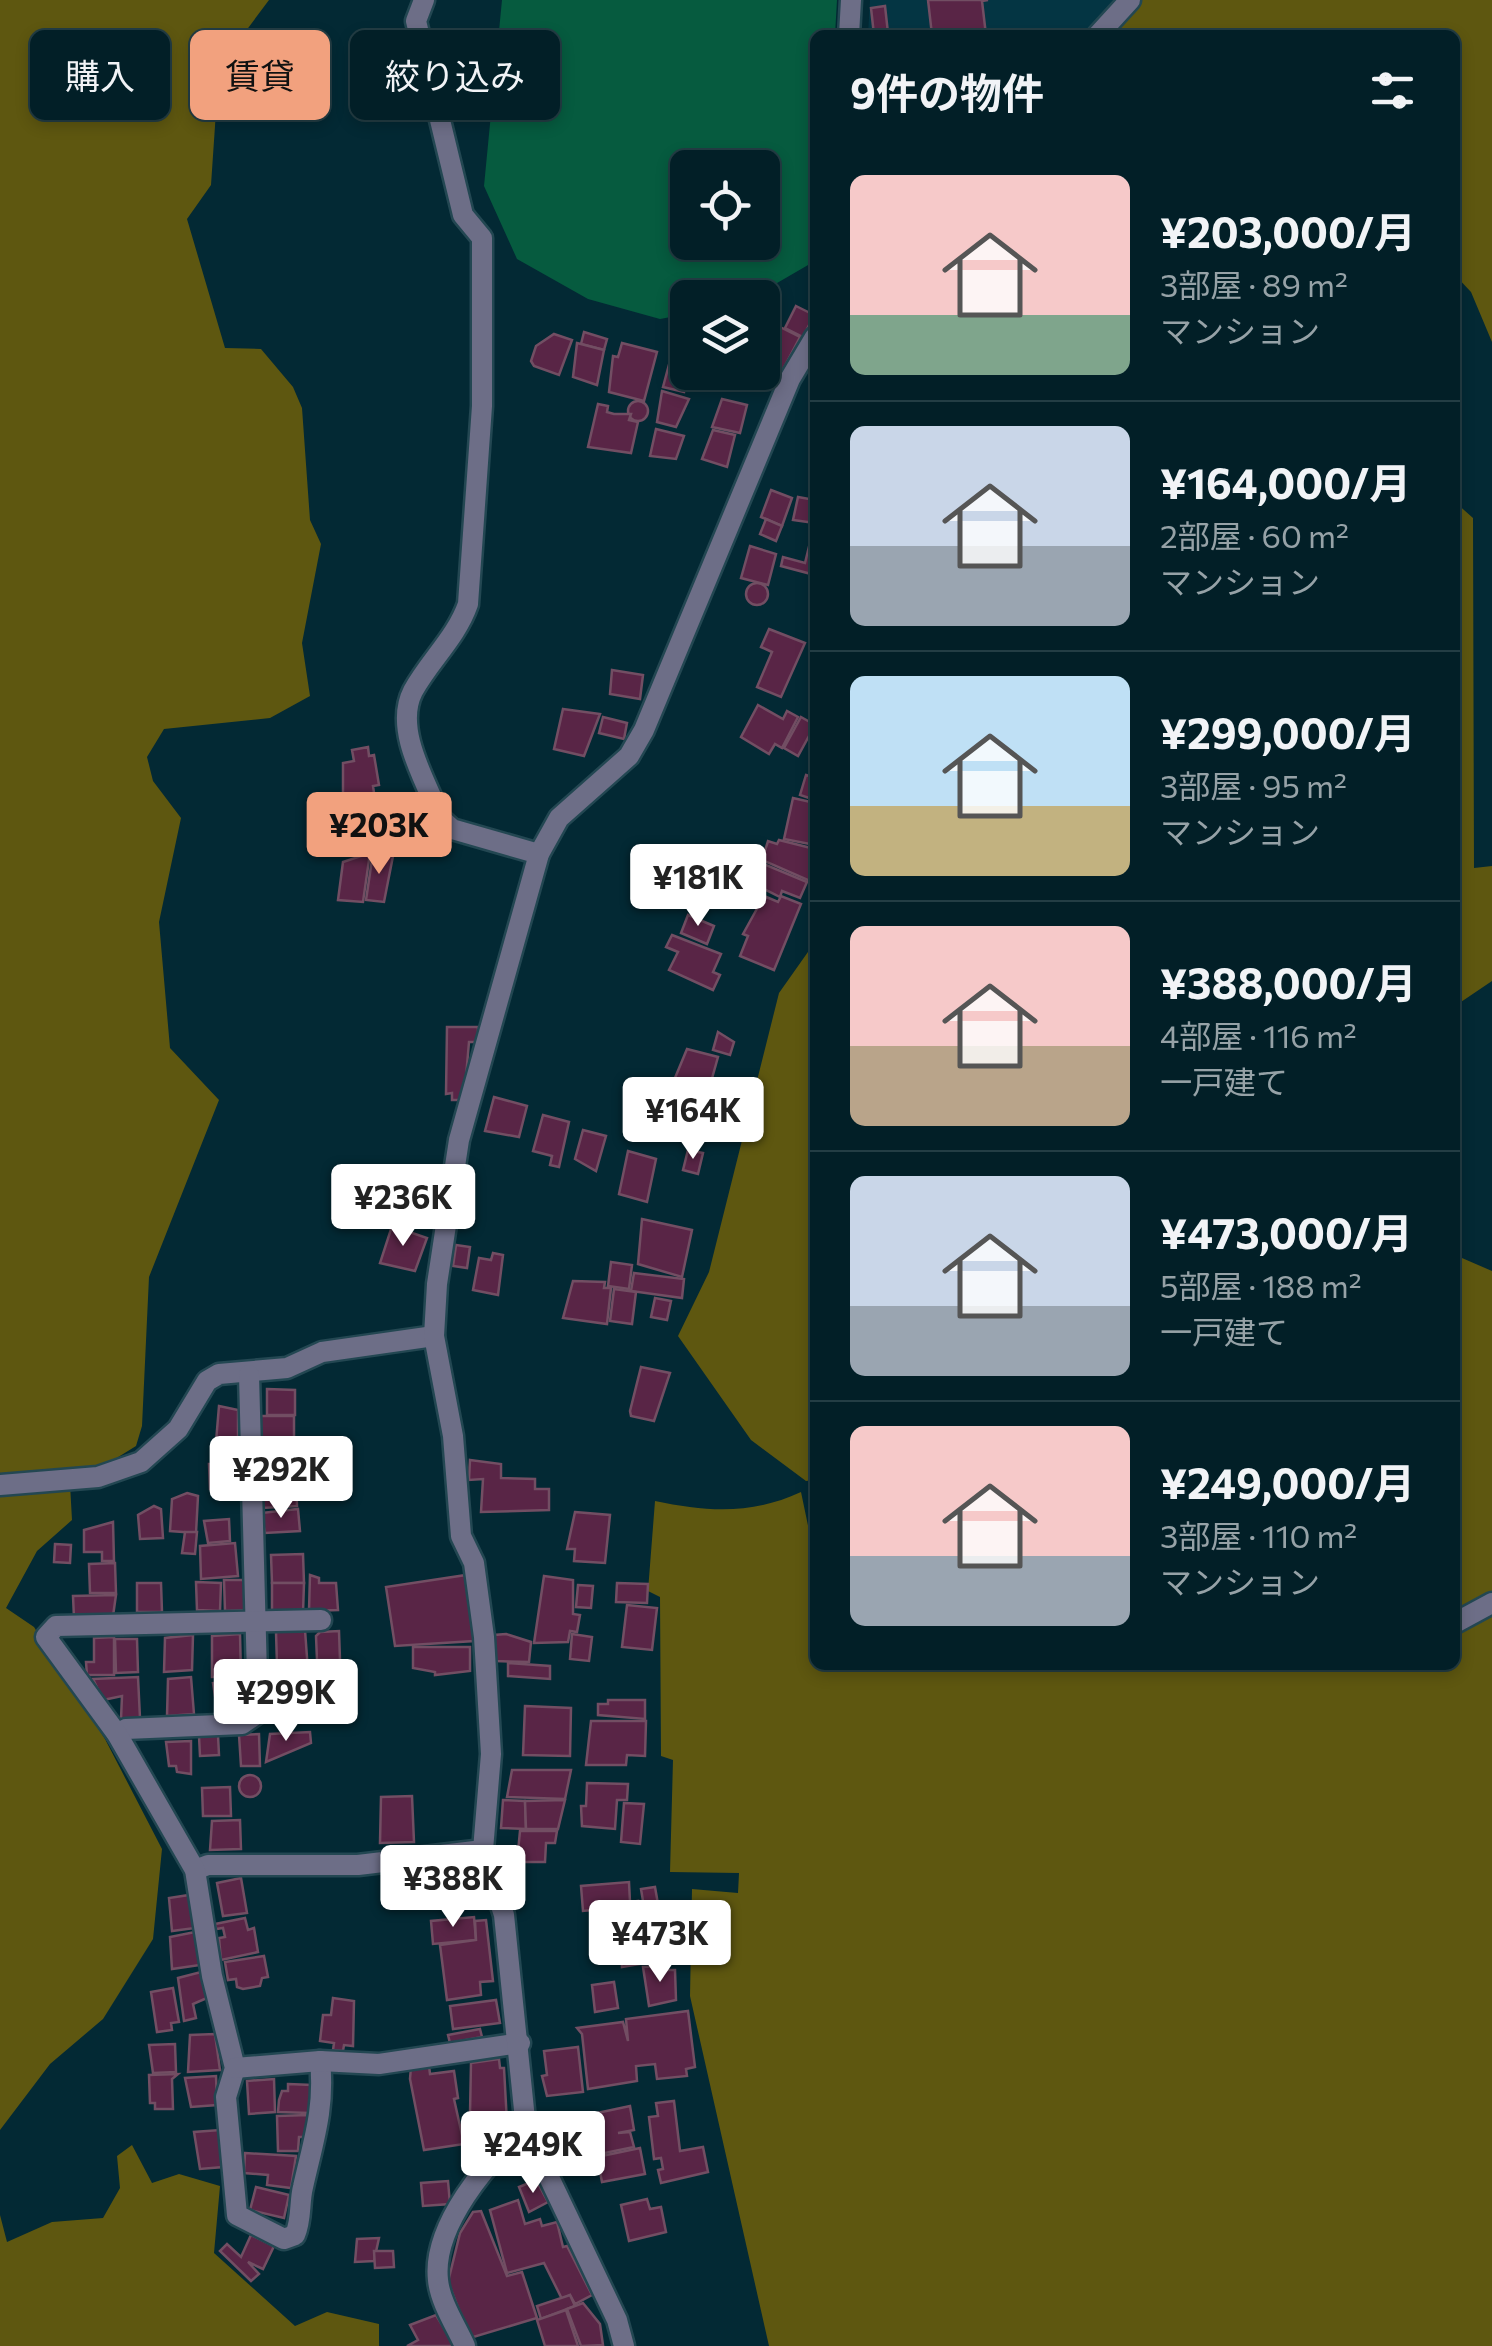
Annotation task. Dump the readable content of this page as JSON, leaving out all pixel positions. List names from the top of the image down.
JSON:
{
  "page": {
    "chip": ["購入", "賃貸", "絞り込み"],
    "heading": "9件の物件",
    "list": [
      {
        "name": "¥203,000/月",
        "note": "3部屋 · 89 m² · マンション"
      },
      {
        "name": "¥164,000/月",
        "note": "2部屋 · 60 m² · マンション"
      },
      {
        "name": "¥299,000/月",
        "note": "3部屋 · 95 m² · マンション"
      },
      {
        "name": "¥388,000/月",
        "note": "4部屋 · 116 m² · 一戸建て"
      },
      {
        "name": "¥473,000/月",
        "note": "5部屋 · 188 m² · 一戸建て"
      },
      {
        "name": "¥249,000/月",
        "note": "3部屋 · 110 m² · マンション"
      }
    ],
    "price": [
      "¥203K",
      "¥181K",
      "¥164K",
      "¥236K",
      "¥292K",
      "¥299K",
      "¥388K",
      "¥473K",
      "¥249K"
    ]
  }
}
